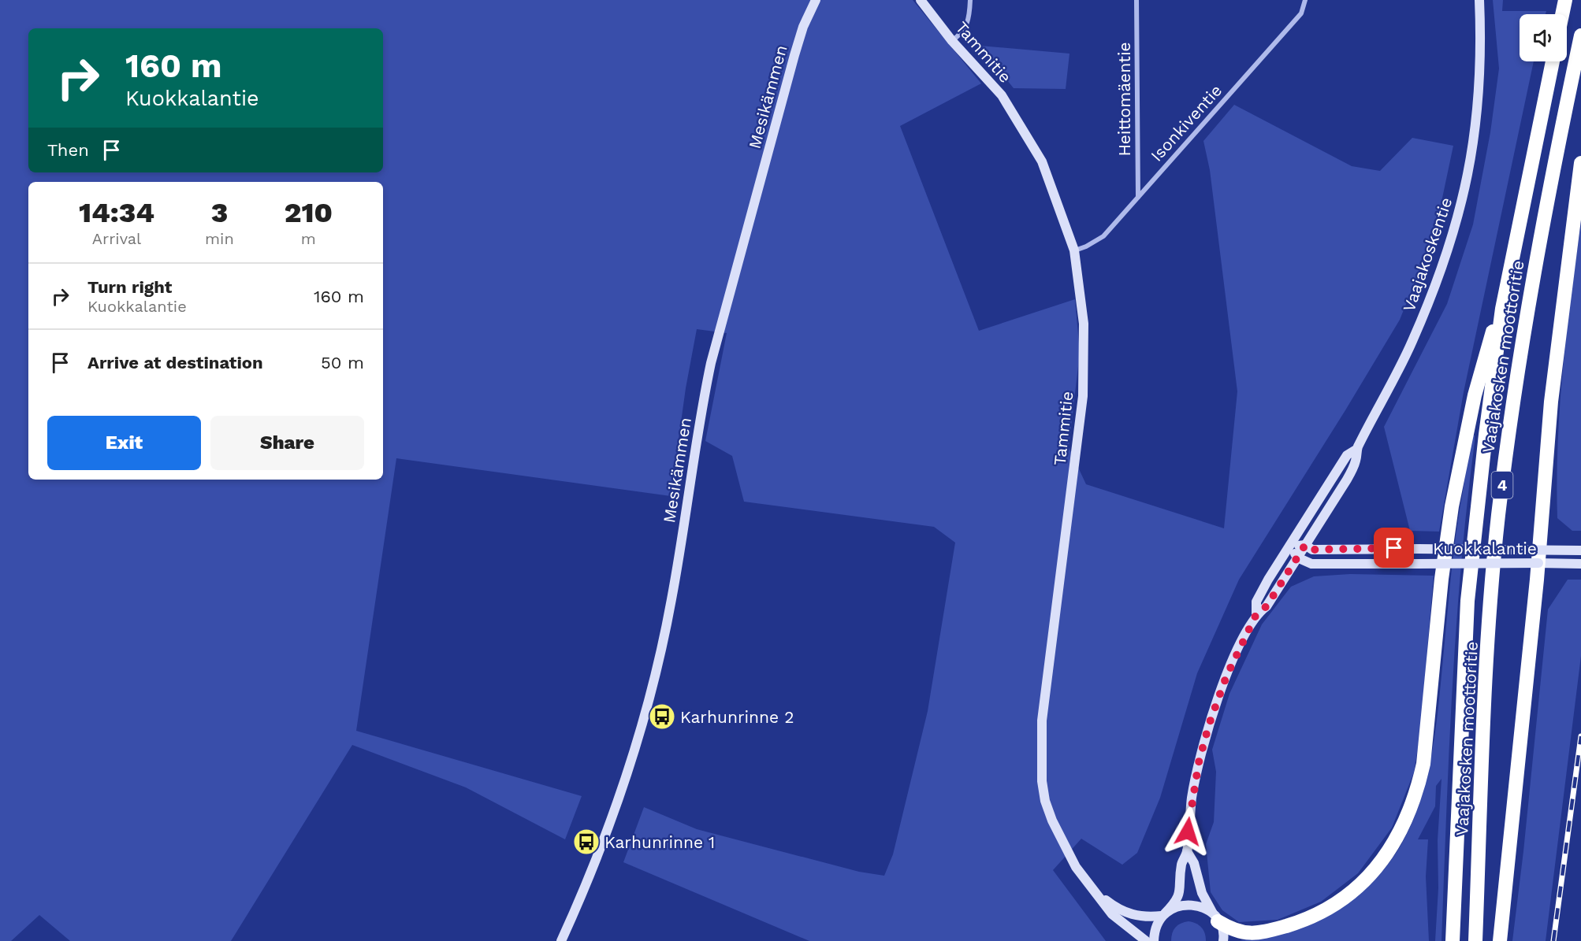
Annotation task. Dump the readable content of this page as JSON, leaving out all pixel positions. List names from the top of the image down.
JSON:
{
  "streets": {
    "highway": ["Vaajakosken moottoritie", "4"],
    "street": [
      "Tammitie",
      "Mesikämmen",
      "Heittomäentie",
      "Isonkiventie",
      "Vaajakoskentie",
      "Kuokkalantie"
    ]
  },
  "crossings": [
    ["Tammitie", "Isonkiventie"],
    ["Tammitie", "Vaajakoskentie"],
    ["Heittomäentie", "Isonkiventie"],
    ["Vaajakoskentie", "Kuokkalantie"]
  ],
  "places": {
    "bus stop": ["Karhunrinne 2", "Karhunrinne 1"]
  },
  "page": {
    "turn": ["160 m", "Kuokkalantie"],
    "then": "Then",
    "eta": [
      "14:34",
      "Arrival",
      "3",
      "min",
      "210",
      "m"
    ],
    "list": [
      {
        "name": "Turn right",
        "note": "Kuokkalantie",
        "value": "160 m"
      },
      {
        "name": "Arrive at destination",
        "value": "50 m"
      }
    ],
    "buttons": ["Exit", "Share"]
  }
}
